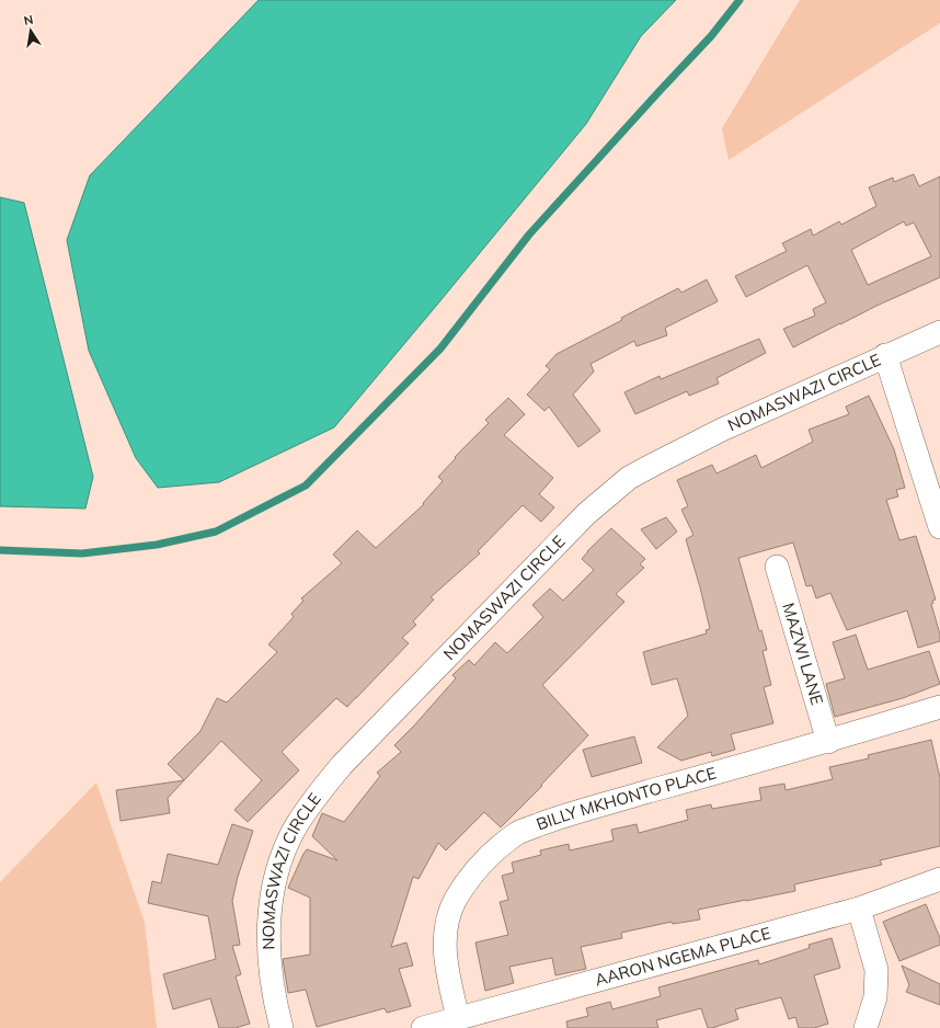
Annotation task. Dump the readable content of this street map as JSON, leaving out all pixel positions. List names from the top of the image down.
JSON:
{
  "streets": {
    "street": [
      "NOMASWAZI CIRCLE",
      "MAZWI LANE",
      "BILLY MKHONTO PLACE",
      "AARON NGEMA PLACE"
    ]
  },
  "crossings": [
    ["MAZWI LANE", "BILLY MKHONTO PLACE"],
    ["BILLY MKHONTO PLACE", "AARON NGEMA PLACE"]
  ],
  "north": "top"
}
